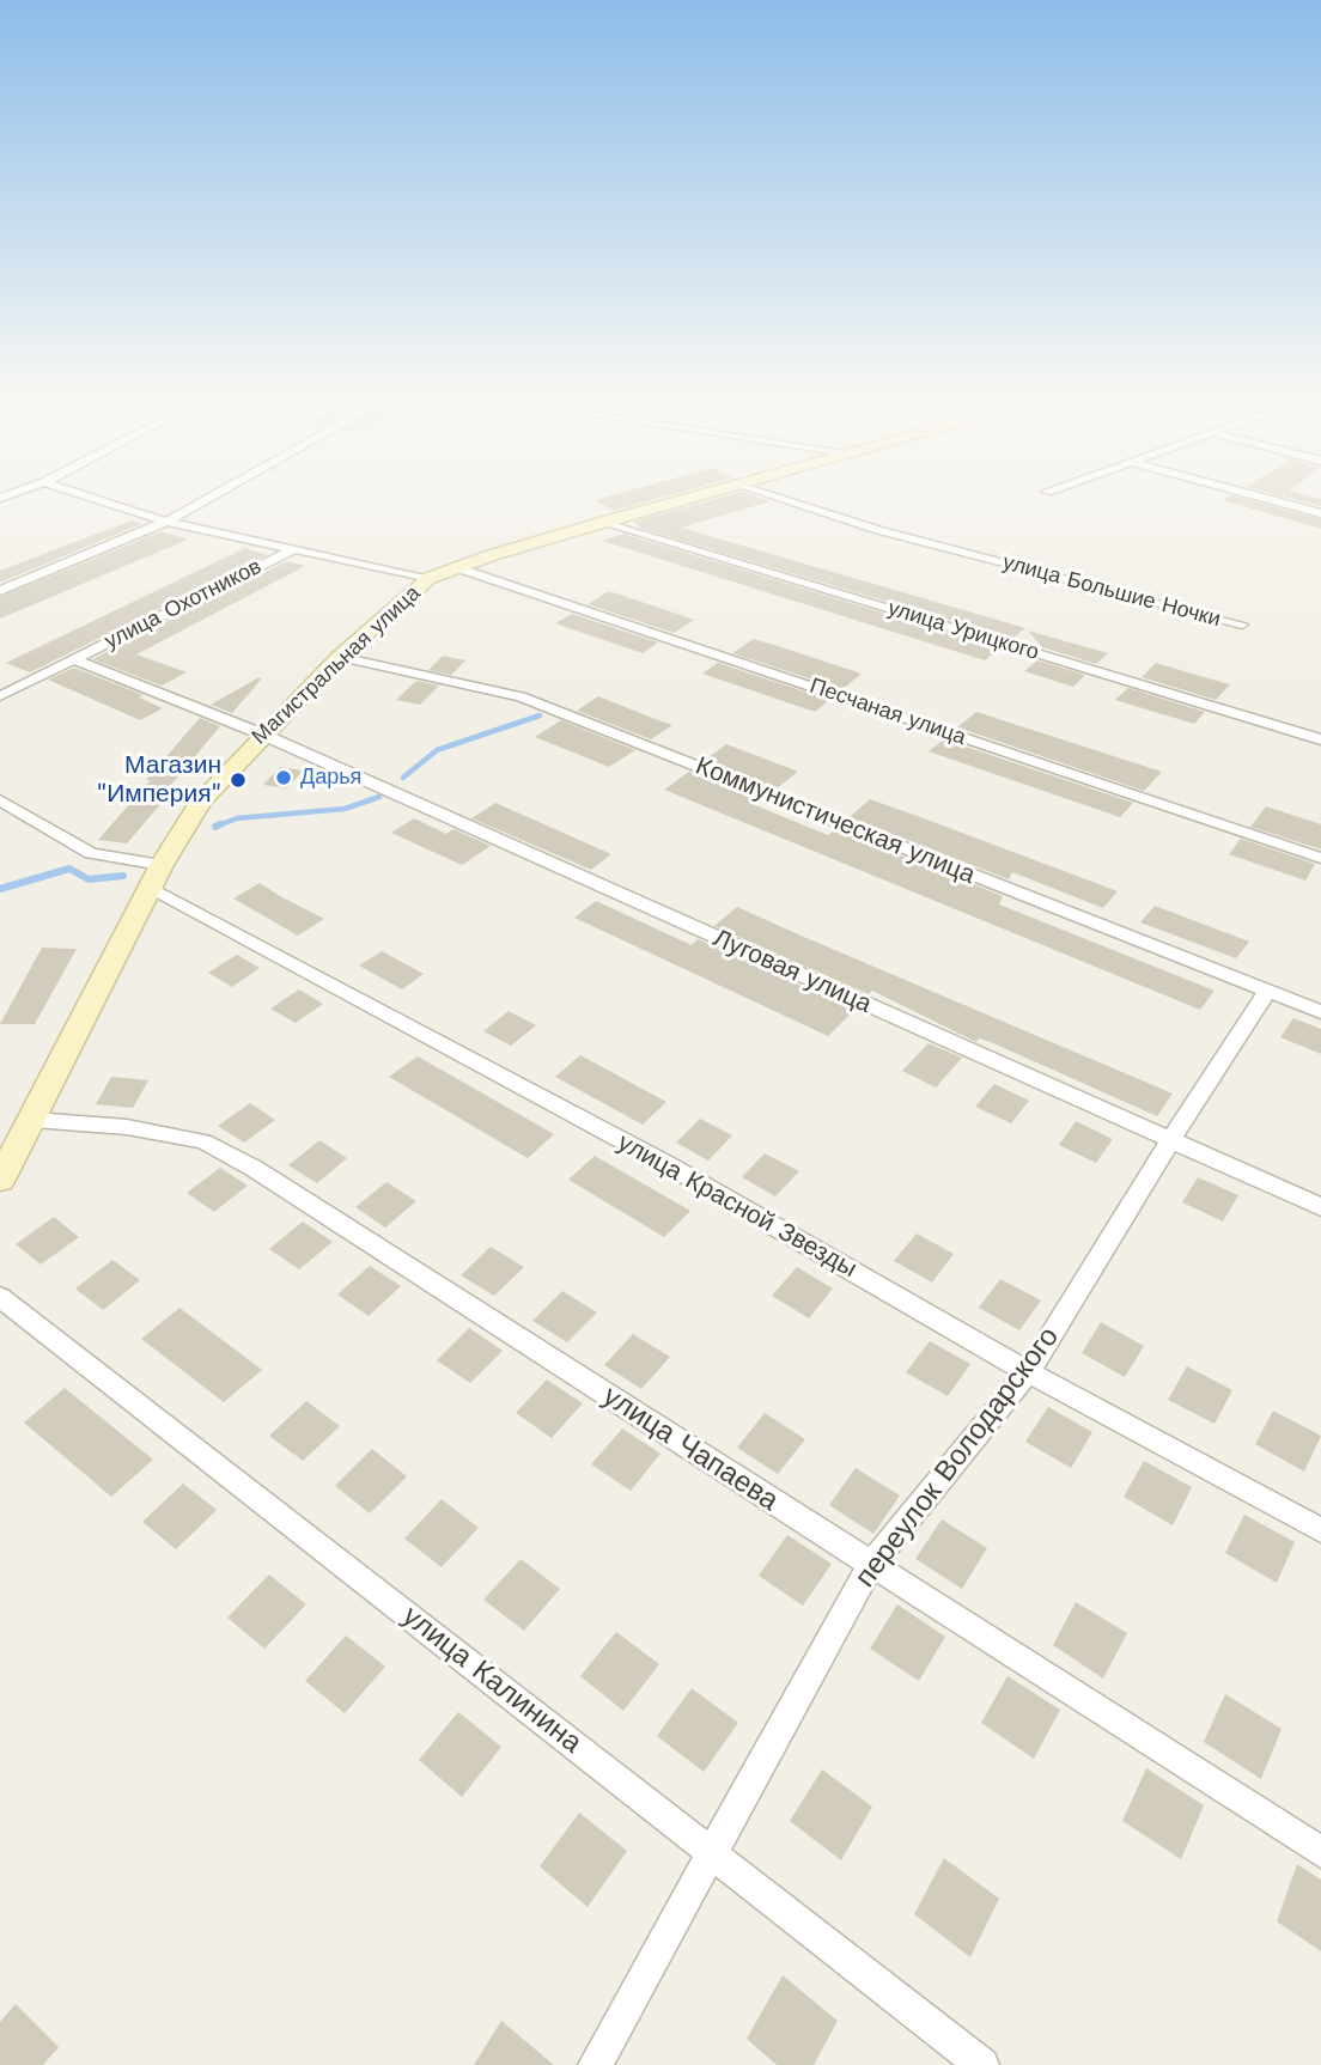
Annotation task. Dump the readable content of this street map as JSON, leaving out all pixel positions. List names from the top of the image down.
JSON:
{
  "streets": {
    "street": [
      "улица Большие Ночки",
      "улица Охотников",
      "улица Урицкого",
      "Магистральная улица",
      "Песчаная улица",
      "Коммунистическая улица",
      "Луговая улица",
      "улица Красной Звезды",
      "улица Чапаева",
      "переулок Володарского",
      "улица Калинина"
    ]
  },
  "crossings": [
    ["улица Охотников", "Магистральная улица"],
    ["улица Охотников", "Луговая улица"],
    ["улица Урицкого", "Магистральная улица"],
    ["Магистральная улица", "Песчаная улица"],
    ["Магистральная улица", "Коммунистическая улица"],
    ["Магистральная улица", "Луговая улица"],
    ["Магистральная улица", "улица Красной Звезды"],
    ["Магистральная улица", "улица Чапаева"],
    ["Коммунистическая улица", "переулок Володарского"],
    ["Луговая улица", "переулок Володарского"],
    ["улица Красной Звезды", "переулок Володарского"],
    ["улица Чапаева", "переулок Володарского"],
    ["переулок Володарского", "улица Калинина"]
  ],
  "places": ["Дарья", "Магазин \"Империя\""]
}
